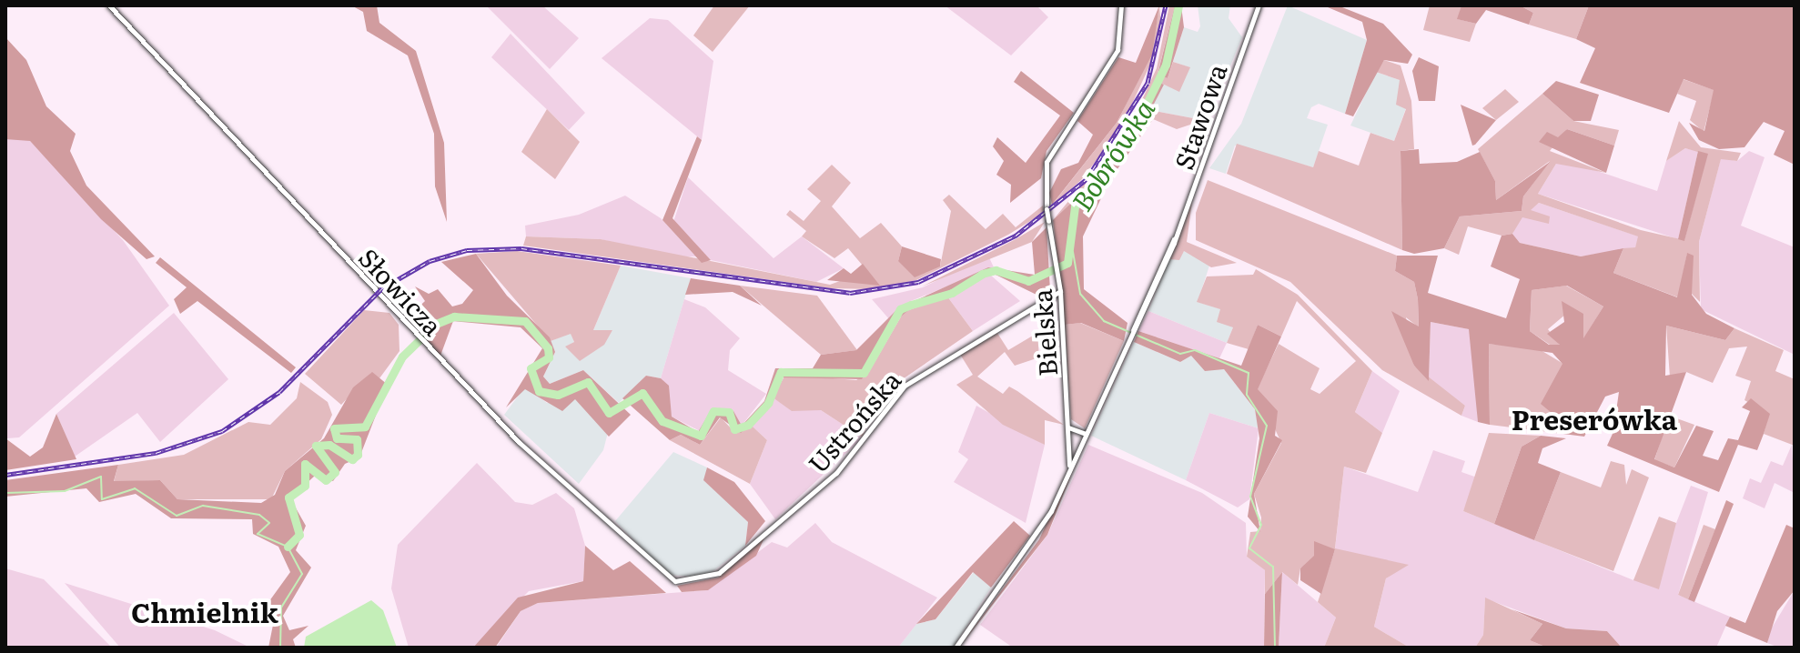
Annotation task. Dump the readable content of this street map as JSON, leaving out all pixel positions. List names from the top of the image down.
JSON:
{
  "streets": {
    "street": [
      "Stawowa",
      "Słowicza",
      "Bielska",
      "Ustrońska"
    ]
  },
  "crossings": [
    ["Słowicza", "Ustrońska"],
    ["Bielska", "Ustrońska"]
  ],
  "districts": ["Preserówka", "Chmielnik"],
  "water": ["Bobrówka"]
}
